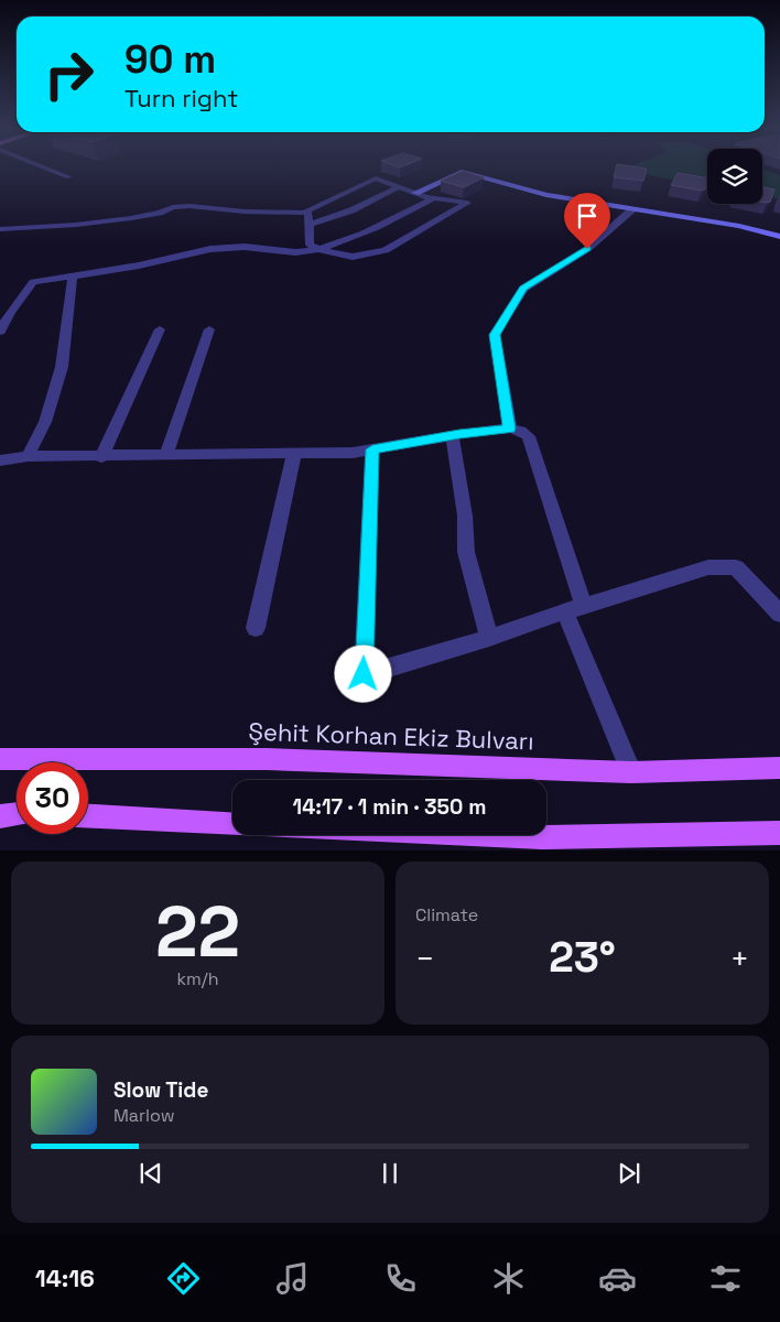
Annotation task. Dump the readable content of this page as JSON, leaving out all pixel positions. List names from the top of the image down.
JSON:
{
  "streets": {
    "main road": ["Şehit Korhan Ekiz Bulvarı"]
  },
  "page": {
    "turn": ["90 m", "Turn right"],
    "limit": "30",
    "trip": "14:17 · 1 min · 350 m",
    "tile": [
      ["22", "km/h"],
      "Climate"
    ],
    "heat": ["−", "23°", "+"],
    "song": ["Slow Tide", "Marlow"],
    "tabs": "14:16"
  }
}
